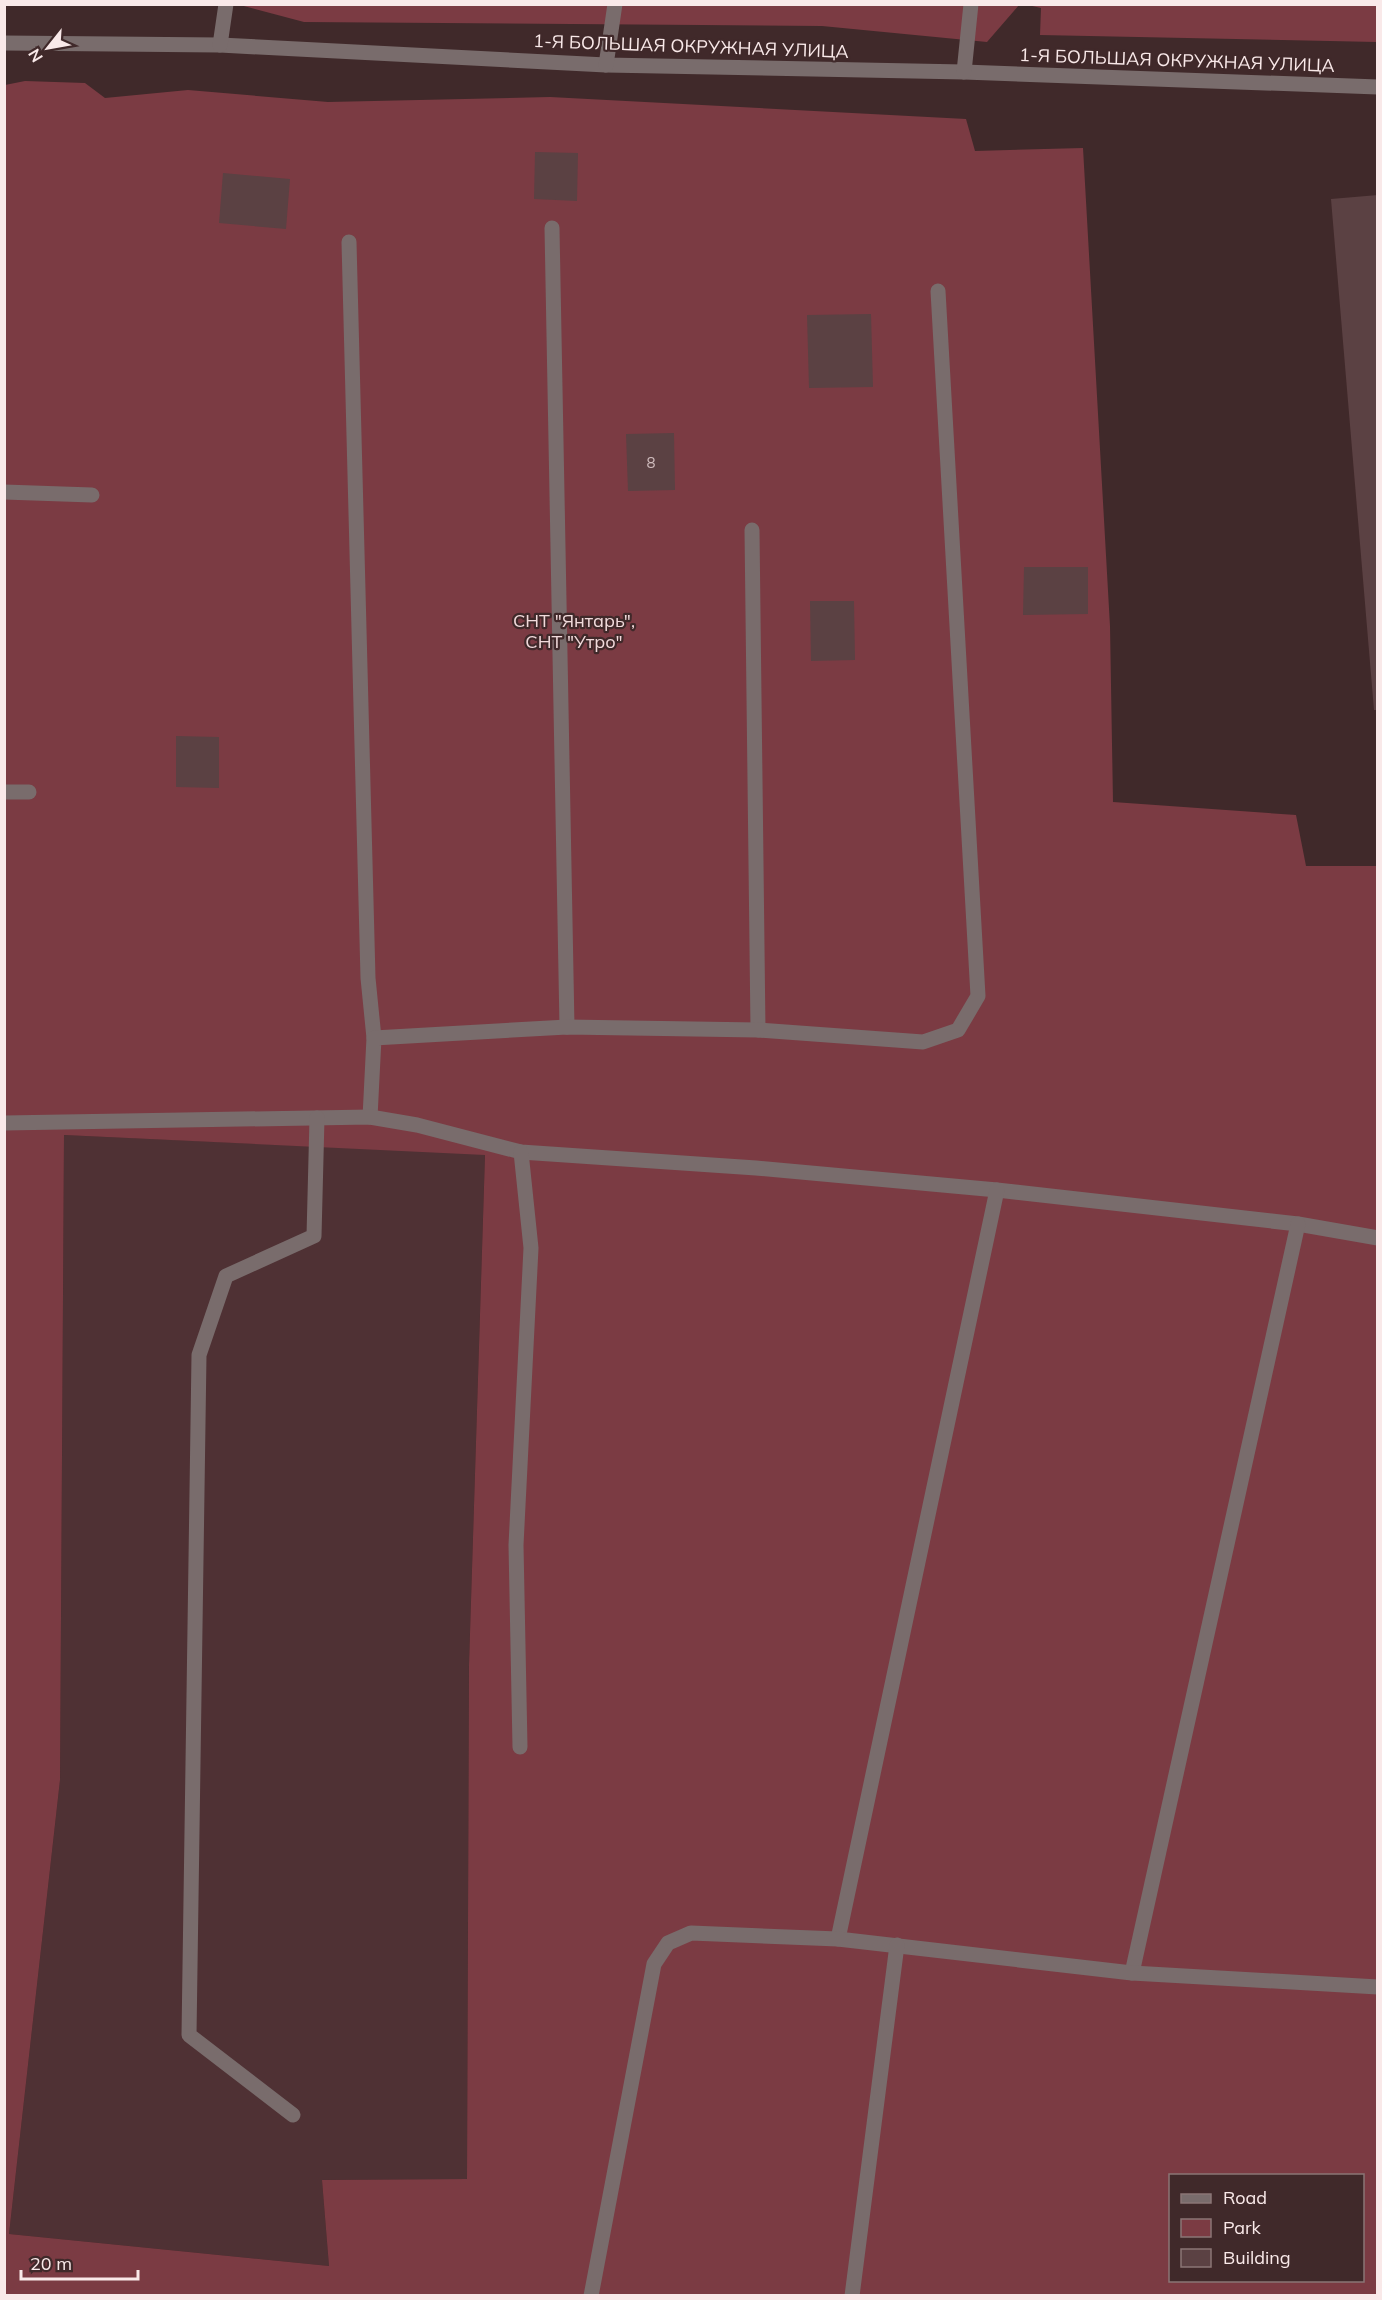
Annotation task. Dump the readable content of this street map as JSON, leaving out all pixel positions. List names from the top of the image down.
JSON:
{
  "streets": {
    "street": ["1-Я БОЛЬШАЯ ОКРУЖНАЯ УЛИЦА"]
  },
  "parks": ["СНТ \"Янтарь\", СНТ \"Утро\""],
  "house_numbers": ["8"],
  "legend": ["Road", "Park", "Building"],
  "scale_bar": "20 m",
  "north": "bottom left"
}
